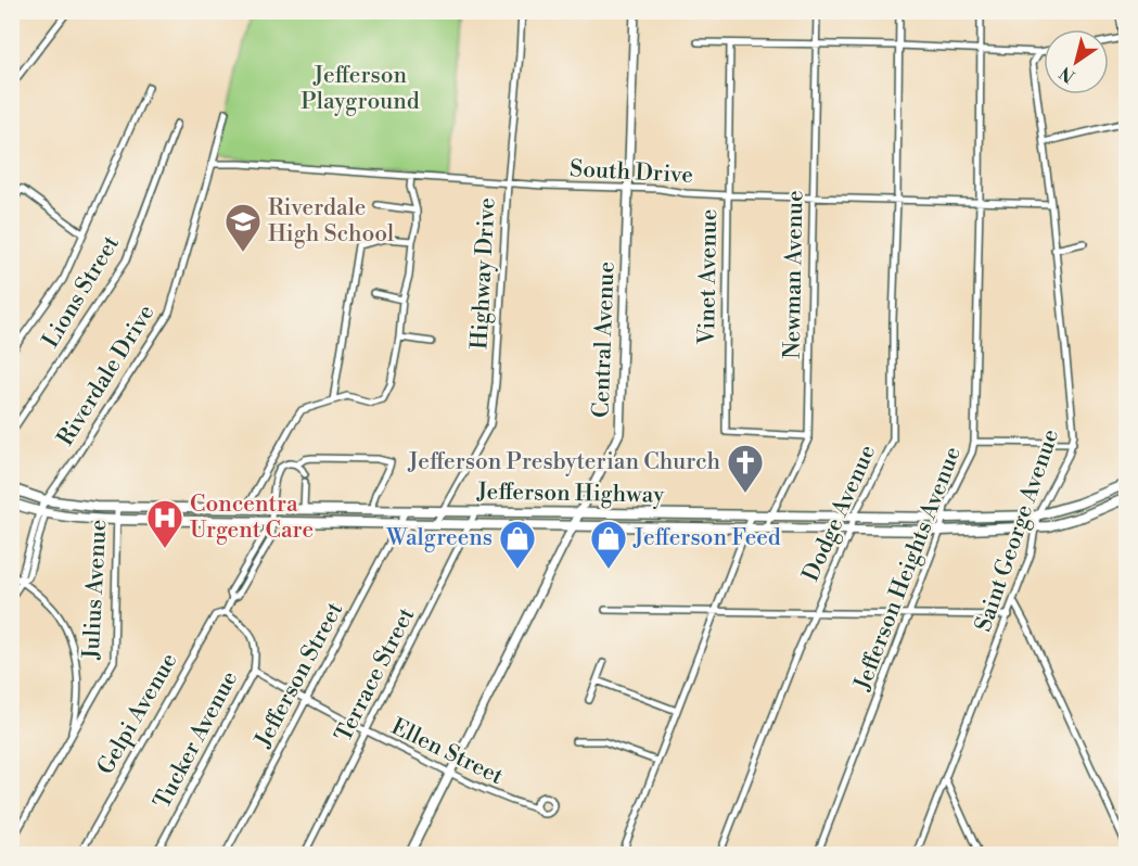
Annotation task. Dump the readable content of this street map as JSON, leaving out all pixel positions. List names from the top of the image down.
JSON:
{
  "streets": {
    "main road": ["Central Avenue", "Jefferson Highway"],
    "street": [
      "South Drive",
      "Highway Drive",
      "Newman Avenue",
      "Vinet Avenue",
      "Lions Street",
      "Riverdale Drive",
      "Dodge Avenue",
      "Saint George Avenue",
      "Jefferson Heights Avenue",
      "Julius Avenue",
      "Jefferson Street",
      "Terrace Street",
      "Gelpi Avenue",
      "Tucker Avenue",
      "Ellen Street"
    ]
  },
  "crossings": [
    ["South Drive", "Highway Drive"],
    ["South Drive", "Newman Avenue"],
    ["South Drive", "Vinet Avenue"],
    ["South Drive", "Central Avenue"],
    ["South Drive", "Riverdale Drive"],
    ["South Drive", "Dodge Avenue"],
    ["South Drive", "Saint George Avenue"],
    ["South Drive", "Jefferson Heights Avenue"],
    ["Highway Drive", "Jefferson Highway"],
    ["Newman Avenue", "Vinet Avenue"],
    ["Newman Avenue", "Jefferson Highway"],
    ["Central Avenue", "Jefferson Highway"],
    ["Central Avenue", "Ellen Street"],
    ["Riverdale Drive", "Jefferson Highway"],
    ["Jefferson Highway", "Dodge Avenue"],
    ["Jefferson Highway", "Saint George Avenue"],
    ["Jefferson Highway", "Jefferson Heights Avenue"],
    ["Jefferson Highway", "Julius Avenue"],
    ["Jefferson Highway", "Jefferson Street"],
    ["Jefferson Highway", "Terrace Street"],
    ["Jefferson Highway", "Gelpi Avenue"],
    ["Jefferson Street", "Ellen Street"],
    ["Terrace Street", "Ellen Street"],
    ["Gelpi Avenue", "Tucker Avenue"],
    ["Tucker Avenue", "Ellen Street"]
  ],
  "parks": ["Jefferson Playground"],
  "places": {
    "school or university": ["Riverdale High School"],
    "church": ["Jefferson Presbyterian Church"],
    "hospital": ["Concentra Urgent Care"],
    "shop": ["Walgreens", "Jefferson Feed"]
  },
  "north": "bottom left"
}
